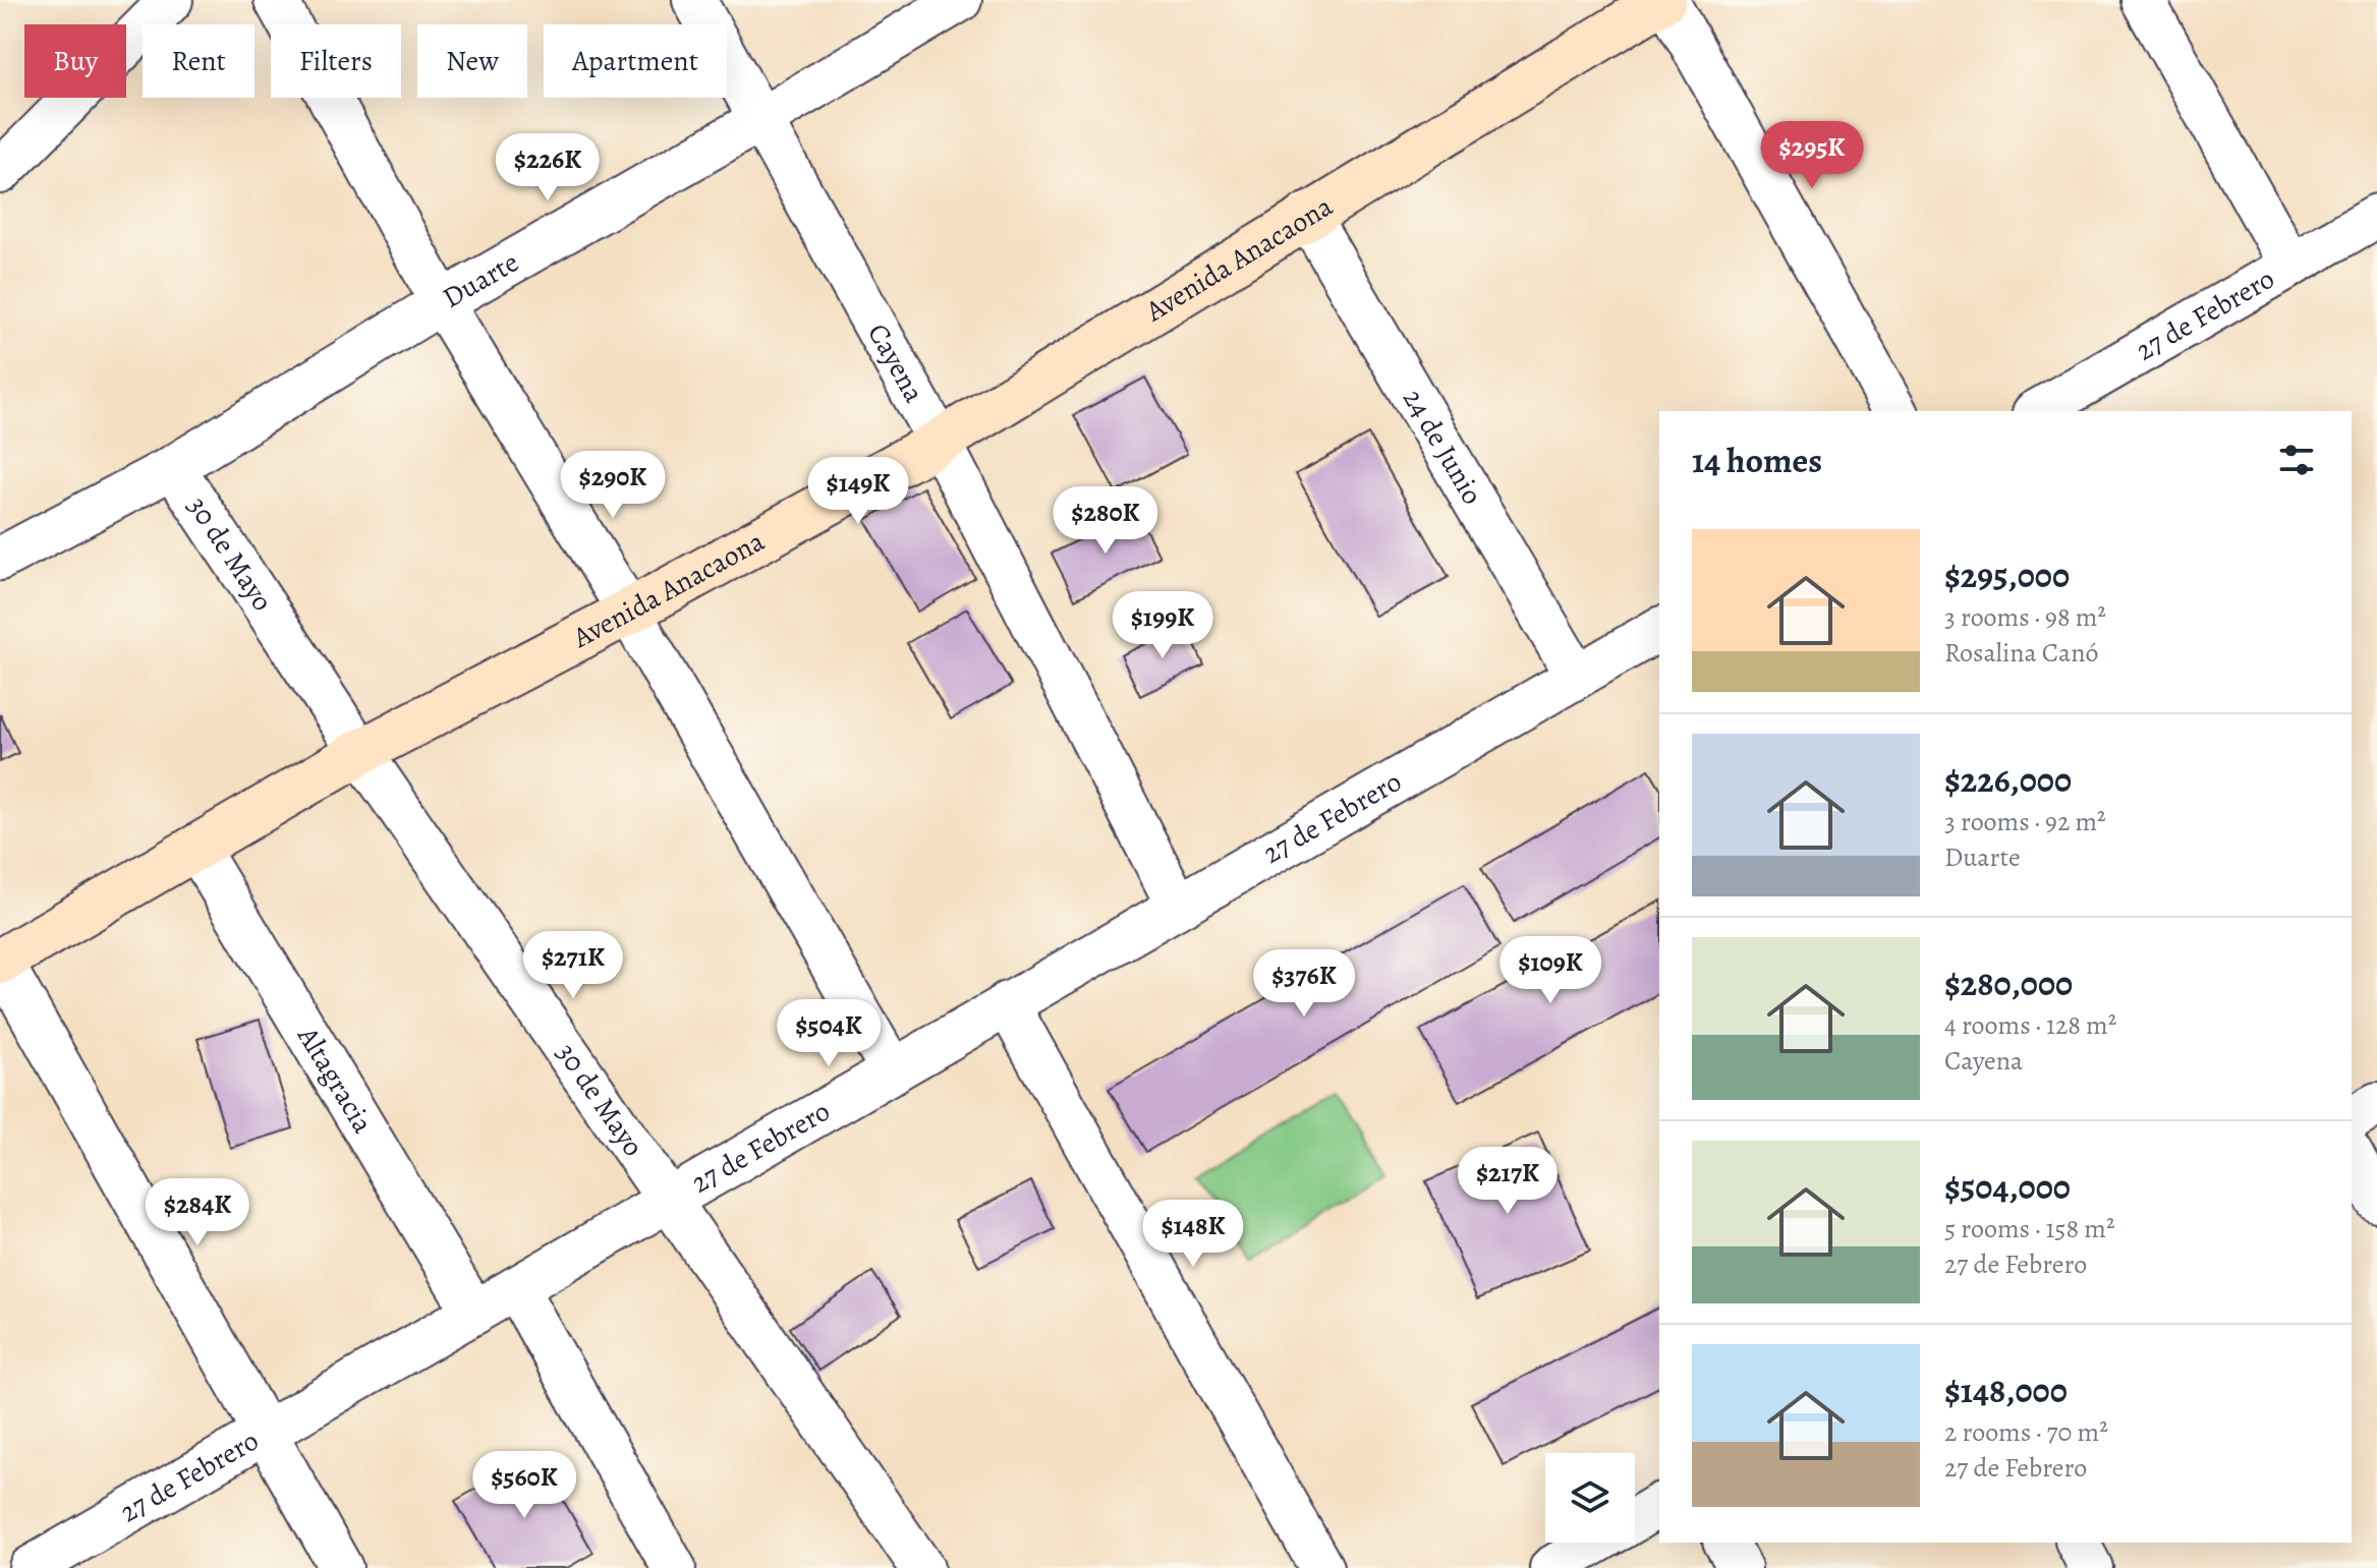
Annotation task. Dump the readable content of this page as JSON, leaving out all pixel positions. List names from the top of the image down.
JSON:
{
  "streets": {
    "street": [
      "Avenida Anacaona",
      "Duarte",
      "27 de Febrero",
      "Cayena",
      "24 de Junio",
      "30 de Mayo",
      "Altagracia"
    ]
  },
  "crossings": [
    ["Avenida Anacaona", "Cayena"],
    ["Avenida Anacaona", "24 de Junio"],
    ["Avenida Anacaona", "30 de Mayo"],
    ["Avenida Anacaona", "Altagracia"],
    ["Duarte", "Cayena"],
    ["Duarte", "30 de Mayo"],
    ["27 de Febrero", "Cayena"],
    ["27 de Febrero", "24 de Junio"],
    ["27 de Febrero", "30 de Mayo"],
    ["27 de Febrero", "Altagracia"]
  ],
  "page": {
    "chip": [
      "Buy",
      "Rent",
      "Filters",
      "New",
      "Apartment"
    ],
    "price": [
      "$295K",
      "$226K",
      "$290K",
      "$149K",
      "$280K",
      "$199K",
      "$271K",
      "$109K",
      "$376K",
      "$504K",
      "$217K",
      "$284K",
      "$148K",
      "$560K"
    ],
    "heading": "14 homes",
    "list": [
      {
        "name": "$295,000",
        "note": "3 rooms · 98 m² · Rosalina Canó"
      },
      {
        "name": "$226,000",
        "note": "3 rooms · 92 m² · Duarte"
      },
      {
        "name": "$280,000",
        "note": "4 rooms · 128 m² · Cayena"
      },
      {
        "name": "$504,000",
        "note": "5 rooms · 158 m² · 27 de Febrero"
      },
      {
        "name": "$148,000",
        "note": "2 rooms · 70 m² · 27 de Febrero"
      }
    ]
  }
}
